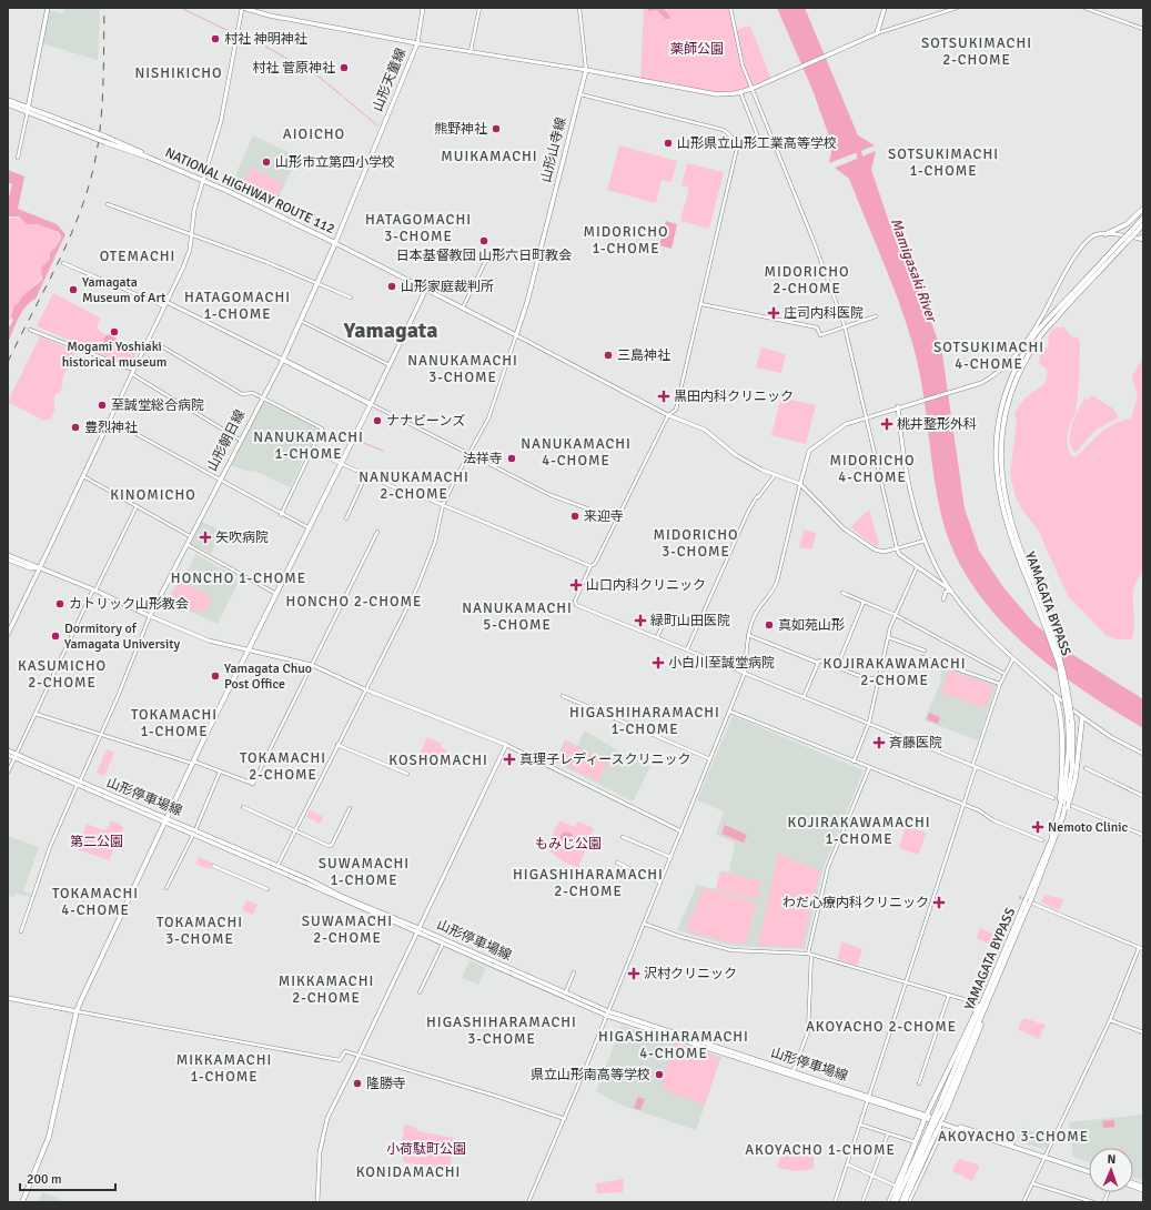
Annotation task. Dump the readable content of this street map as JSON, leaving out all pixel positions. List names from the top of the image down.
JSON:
{
  "streets": {
    "highway": ["NATIONAL HIGHWAY ROUTE 112", "YAMAGATA BYPASS"],
    "main road": [
      "山形天童線",
      "山形山寺線",
      "山形朝日線",
      "山形停車場線"
    ]
  },
  "crossings": [
    ["山形天童線", "NATIONAL HIGHWAY ROUTE 112"],
    ["NATIONAL HIGHWAY ROUTE 112", "山形朝日線"]
  ],
  "districts": [
    "SOTSUKIMACHI 2-CHOME",
    "NISHIKICHO",
    "AIOICHO",
    "SOTSUKIMACHI 1-CHOME",
    "MUIKAMACHI",
    "HATAGOMACHI 3-CHOME",
    "MIDORICHO 1-CHOME",
    "OTEMACHI",
    "MIDORICHO 2-CHOME",
    "HATAGOMACHI 1-CHOME",
    "Yamagata",
    "SOTSUKIMACHI 4-CHOME",
    "NANUKAMACHI 3-CHOME",
    "NANUKAMACHI 1-CHOME",
    "NANUKAMACHI 4-CHOME",
    "MIDORICHO 4-CHOME",
    "NANUKAMACHI 2-CHOME",
    "KINOMICHO",
    "MIDORICHO 3-CHOME",
    "HONCHO 1-CHOME",
    "HONCHO 2-CHOME",
    "NANUKAMACHI 5-CHOME",
    "KOJIRAKAWAMACHI 2-CHOME",
    "KASUMICHO 2-CHOME",
    "HIGASHIHARAMACHI 1-CHOME",
    "TOKAMACHI 1-CHOME",
    "TOKAMACHI 2-CHOME",
    "KOSHOMACHI",
    "KOJIRAKAWAMACHI 1-CHOME",
    "SUWAMACHI 1-CHOME",
    "HIGASHIHARAMACHI 2-CHOME",
    "TOKAMACHI 4-CHOME",
    "SUWAMACHI 2-CHOME",
    "TOKAMACHI 3-CHOME",
    "MIKKAMACHI 2-CHOME",
    "HIGASHIHARAMACHI 3-CHOME",
    "AKOYACHO 2-CHOME",
    "HIGASHIHARAMACHI 4-CHOME",
    "MIKKAMACHI 1-CHOME",
    "AKOYACHO 3-CHOME",
    "AKOYACHO 1-CHOME",
    "KONIDAMACHI"
  ],
  "water": ["Mamigasaki River"],
  "parks": [
    "薬師公園",
    "第二公園",
    "もみじ公園",
    "小荷駄町公園"
  ],
  "places": {
    "other": [
      "村社 神明神社",
      "村社 菅原神社",
      "熊野神社",
      "山形県立山形工業高等学校",
      "山形市立第四小学校",
      "日本基督教団 山形六日町教会",
      "山形家庭裁判所",
      "Yamagata Museum of Art",
      "Mogami Yoshiaki historical museum",
      "三島神社",
      "至誠堂総合病院",
      "ナナビーンズ",
      "豊烈神社",
      "法祥寺",
      "来迎寺",
      "カトリック山形教会",
      "真如苑山形",
      "Dormitory of Yamagata University",
      "Yamagata Chuo Post Office",
      "県立山形南高等学校",
      "隆勝寺"
    ],
    "health": [
      "庄司内科医院",
      "黒田内科クリニック",
      "桃井整形外科",
      "矢吹病院",
      "山口内科クリニック",
      "緑町山田医院",
      "小白川至誠堂病院",
      "斉藤医院",
      "真理子レディースクリニック",
      "Nemoto Clinic",
      "わだ心療内科クリニック",
      "沢村クリニック"
    ]
  },
  "scale_bar": "200 m",
  "north": "top"
}
